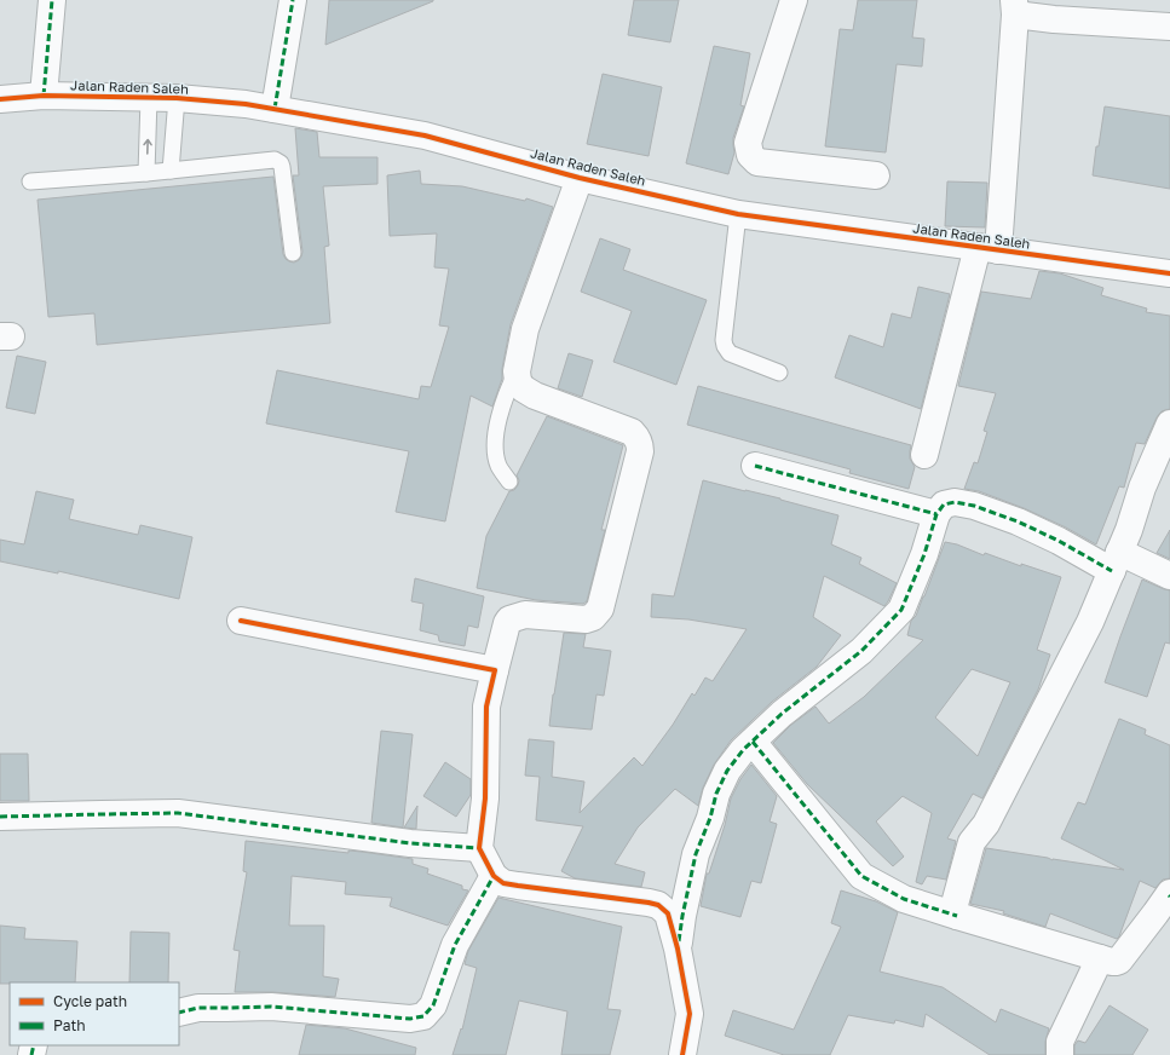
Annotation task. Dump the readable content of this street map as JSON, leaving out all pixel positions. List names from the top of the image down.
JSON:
{
  "streets": {
    "street": ["Jalan Raden Saleh"]
  },
  "legend": ["Cycle path", "Path"]
}
